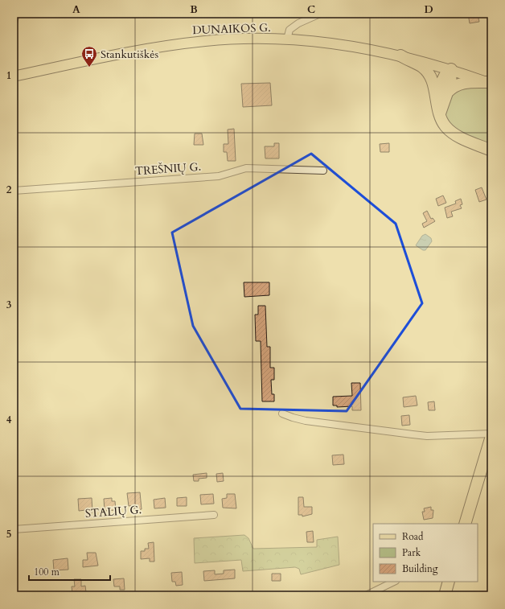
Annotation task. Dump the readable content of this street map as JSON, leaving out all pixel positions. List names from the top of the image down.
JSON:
{
  "streets": {
    "main road": ["DUNAIKOS G."],
    "street": ["TREŠNIŲ G.", "STALIŲ G."]
  },
  "places": {
    "bus stop": ["Stankutiškės"]
  },
  "legend": ["Road", "Park", "Building"],
  "scale_bar": "100 m",
  "grid": {
    "columns": [
      "A",
      "B",
      "C",
      "D"
    ],
    "rows": [
      "1",
      "2",
      "3",
      "4",
      "5"
    ]
  }
}
